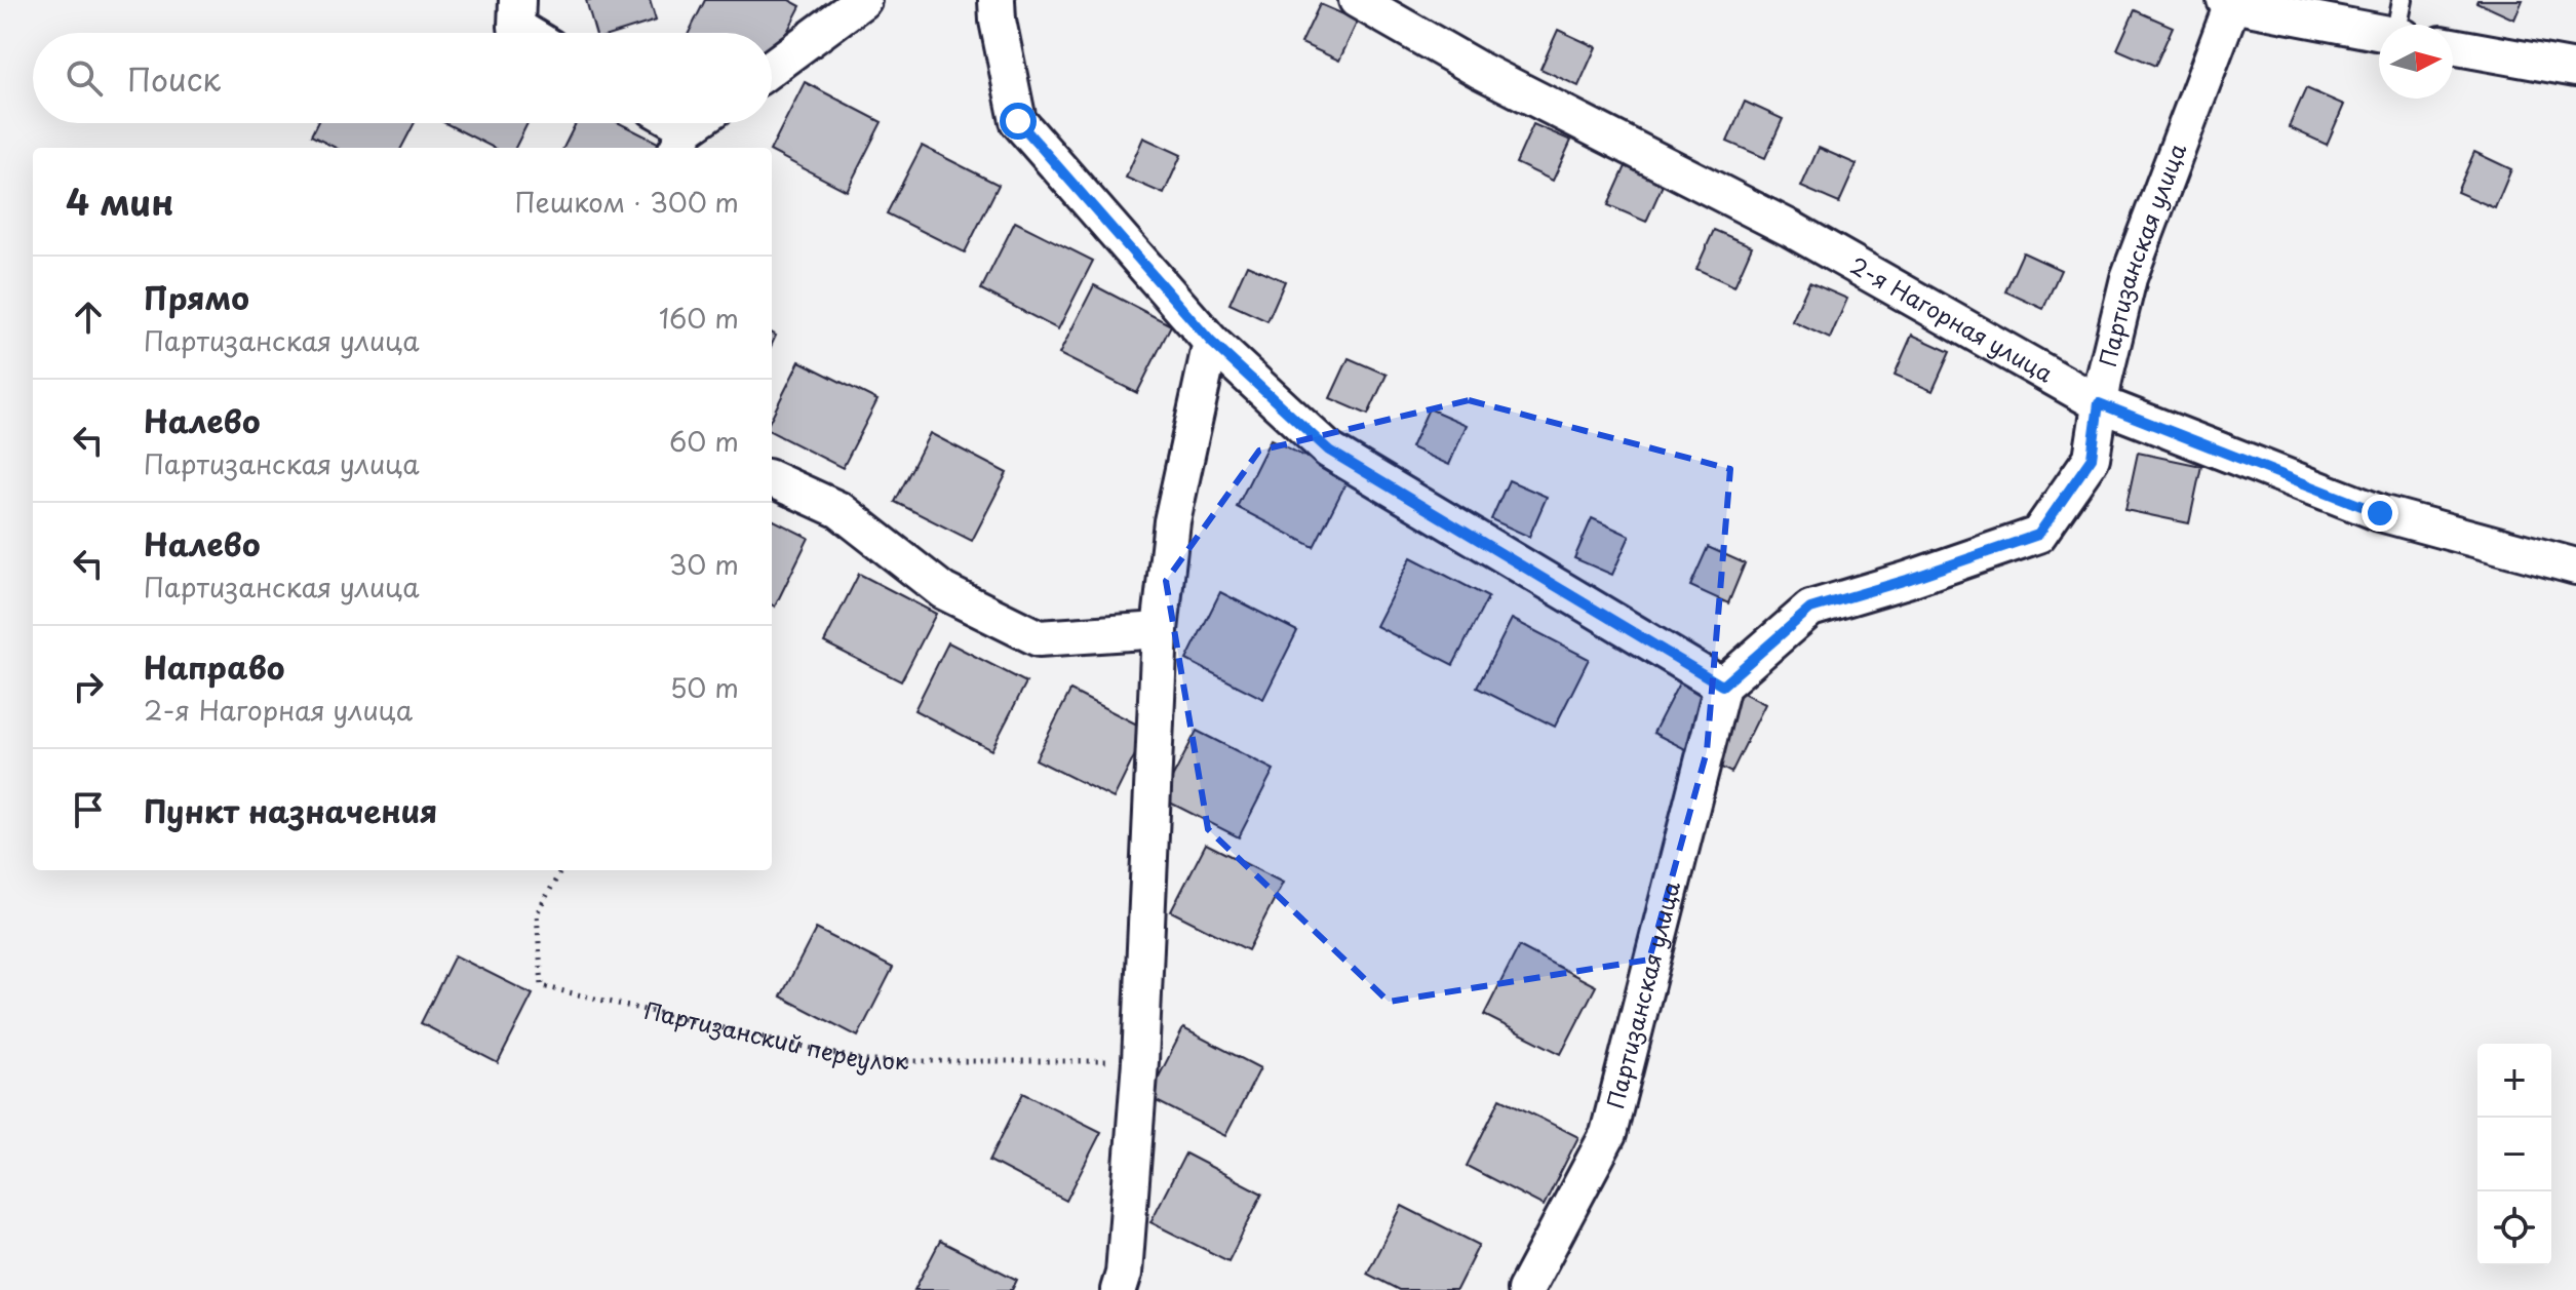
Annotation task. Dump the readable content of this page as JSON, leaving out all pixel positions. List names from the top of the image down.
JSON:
{
  "streets": {
    "street": ["Партизанская улица", "2-я Нагорная улица"],
    "path": ["Партизанский переулок"]
  },
  "crossings": [
    ["Партизанская улица", "2-я Нагорная улица"]
  ],
  "north": "right",
  "page": {
    "search": "Поиск",
    "heading": ["4 мин", "Пешком · 300 m"],
    "list": [
      ["Прямо", "Партизанская улица", "160 m"],
      ["Налево", "Партизанская улица", "60 m"],
      ["Налево", "Партизанская улица", "30 m"],
      ["Направо", "2-я Нагорная улица", "50 m"],
      "Пункт назначения"
    ],
    "map_buttons": ["+", "−"]
  }
}
